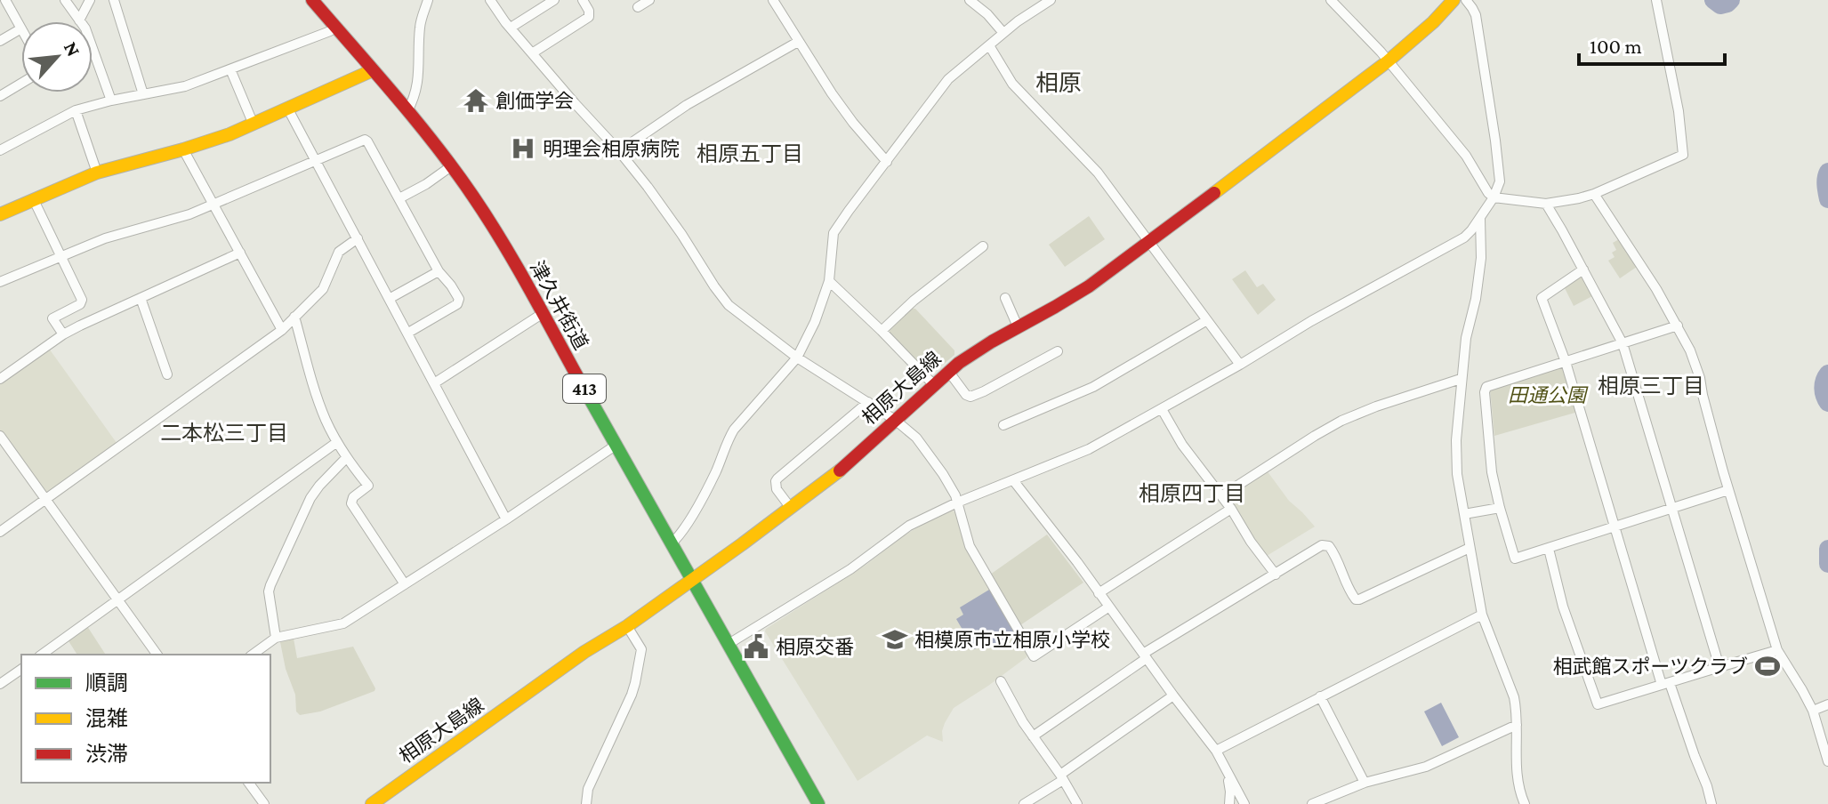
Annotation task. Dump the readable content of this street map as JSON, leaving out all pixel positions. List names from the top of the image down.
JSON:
{
  "streets": {
    "main road": ["津久井街道", "相原大島線", "413"]
  },
  "crossings": [
    ["津久井街道", "相原大島線"]
  ],
  "districts": [
    "相原",
    "相原五丁目",
    "相原三丁目",
    "二本松三丁目",
    "相原四丁目"
  ],
  "parks": ["田通公園"],
  "places": {
    "temple": ["創価学会"],
    "hospital": ["明理会相原病院"],
    "school or university": ["相模原市立相原小学校"],
    "public building": ["相原交番"],
    "sports": ["相武館スポーツクラブ"]
  },
  "legend": ["順調", "混雑", "渋滞"],
  "scale_bar": "100 m",
  "north": "top right"
}
